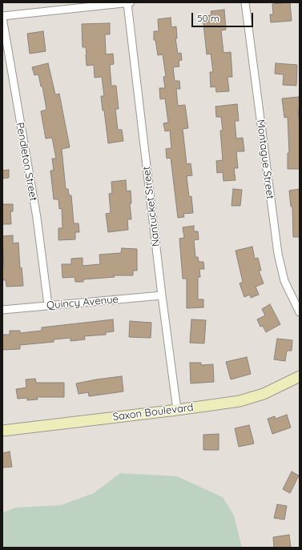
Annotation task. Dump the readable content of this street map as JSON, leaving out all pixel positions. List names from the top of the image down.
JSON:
{
  "streets": {
    "main road": ["Saxon Boulevard"],
    "street": [
      "Montague Street",
      "Pendleton Street",
      "Nantucket Street",
      "Quincy Avenue"
    ]
  },
  "crossings": [
    ["Pendleton Street", "Quincy Avenue"],
    ["Nantucket Street", "Quincy Avenue"],
    ["Nantucket Street", "Saxon Boulevard"]
  ],
  "scale_bar": "50 m"
}
